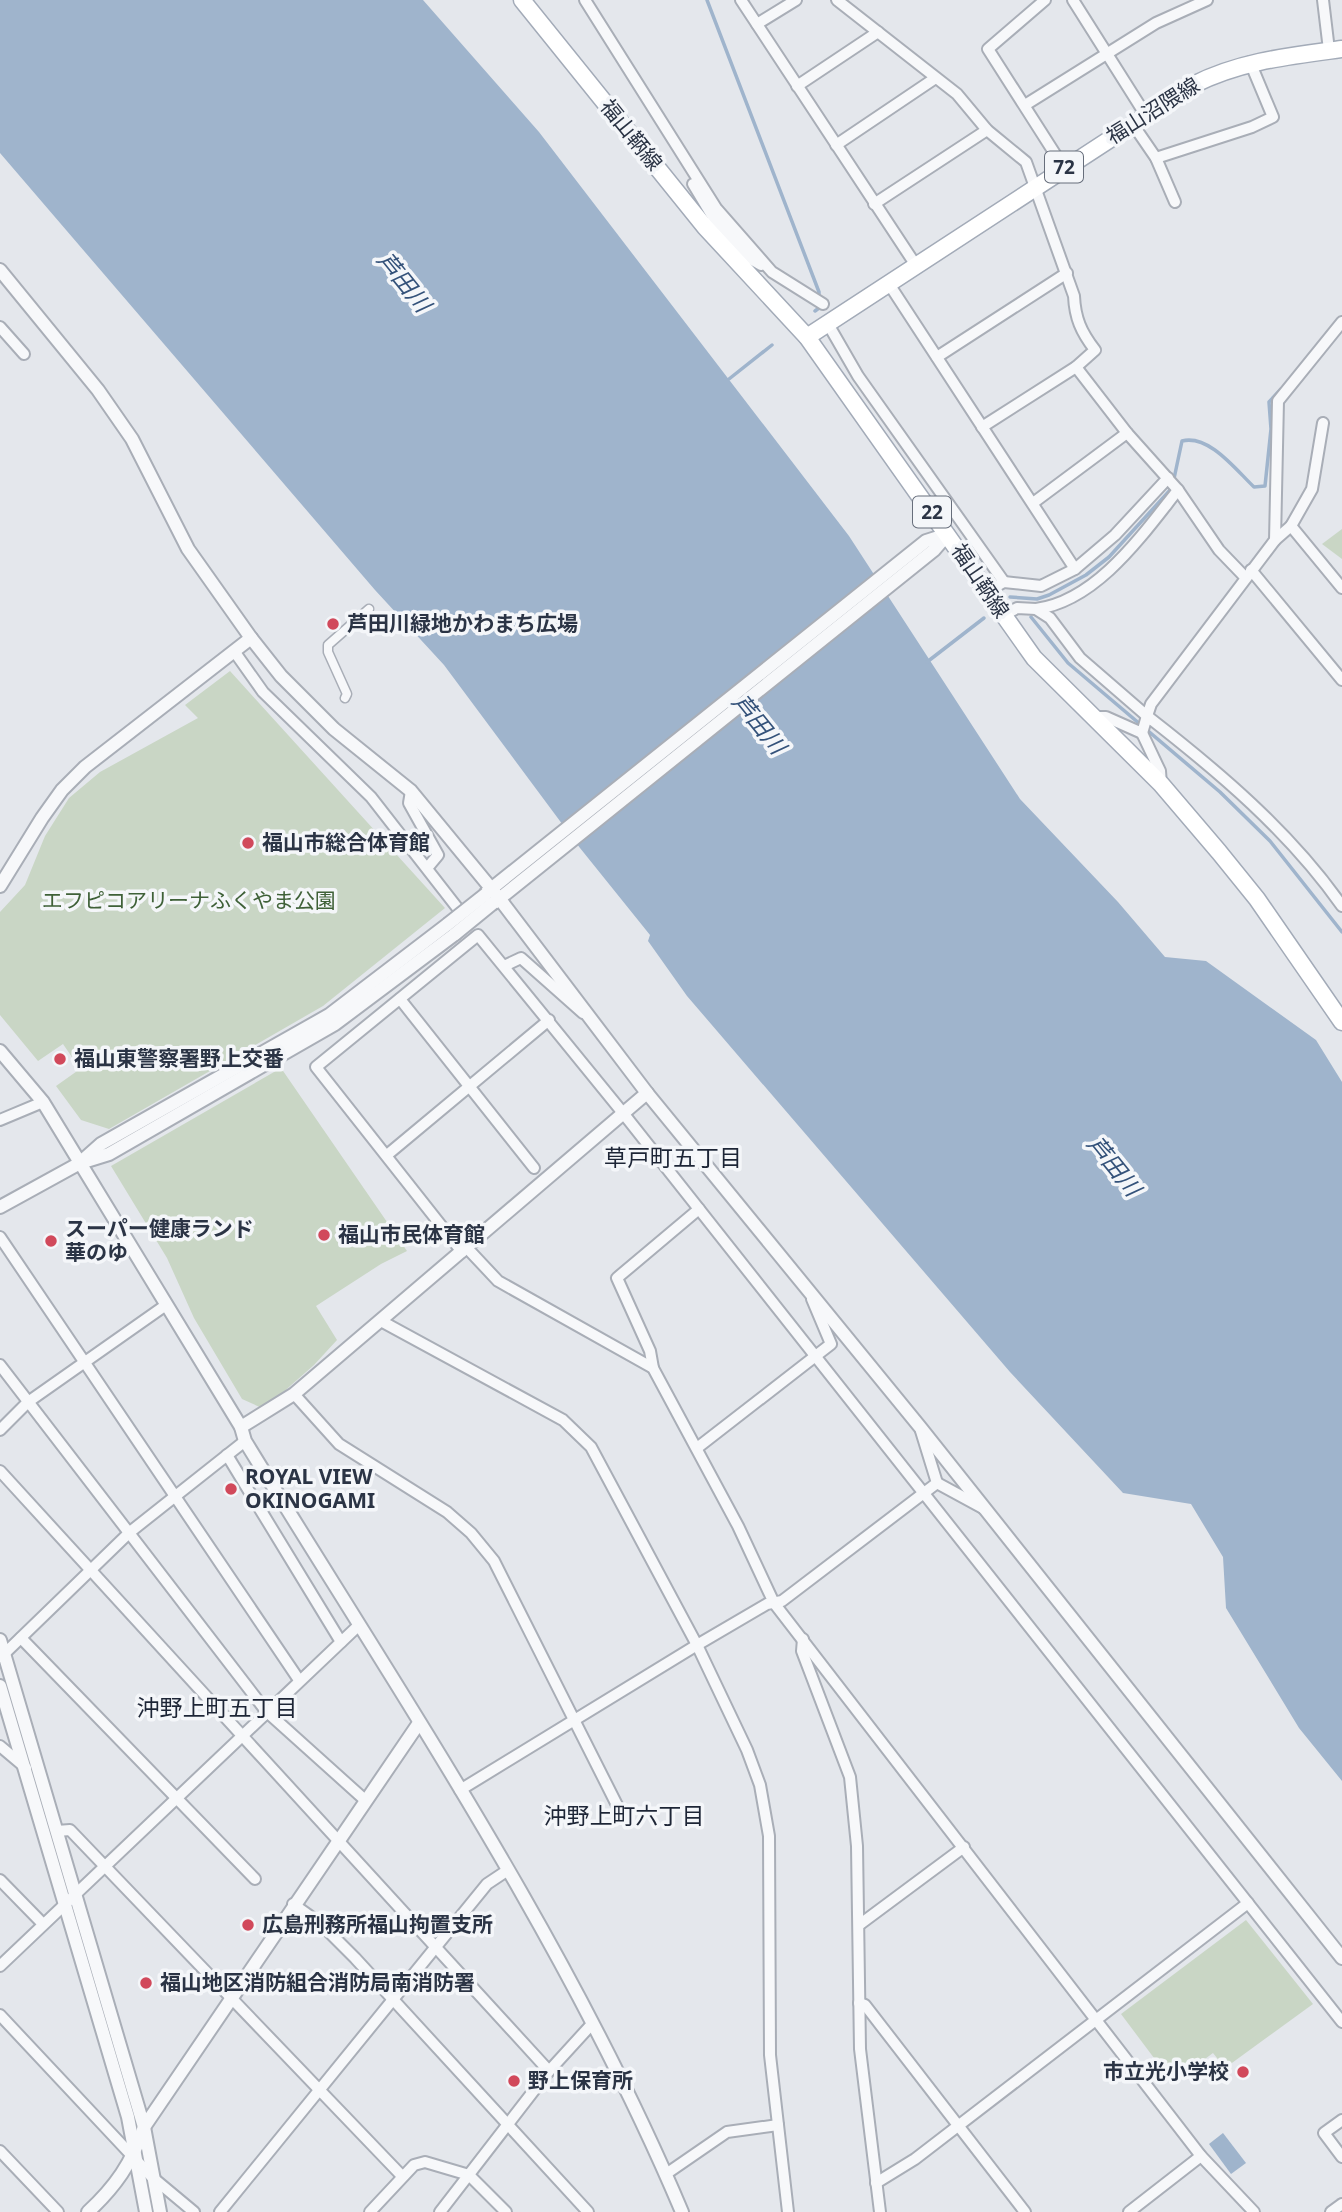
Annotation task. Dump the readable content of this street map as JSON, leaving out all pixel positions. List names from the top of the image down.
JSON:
{
  "streets": {
    "main road": [
      "福山沼隈線",
      "福山鞆線",
      "72",
      "22"
    ]
  },
  "crossings": [
    ["福山沼隈線", "福山鞆線"]
  ],
  "districts": ["草戸町五丁目", "沖野上町五丁目", "沖野上町六丁目"],
  "water": ["芦田川"],
  "parks": ["エフピコアリーナふくやま公園"],
  "places": [
    "芦田川緑地かわまち広場",
    "福山市総合体育館",
    "福山東警察署野上交番",
    "福山市民体育館",
    "スーパー健康ランド 華のゆ",
    "ROYAL VIEW OKINOGAMI",
    "広島刑務所福山拘置支所",
    "福山地区消防組合消防局南消防署",
    "市立光小学校",
    "野上保育所"
  ]
}
